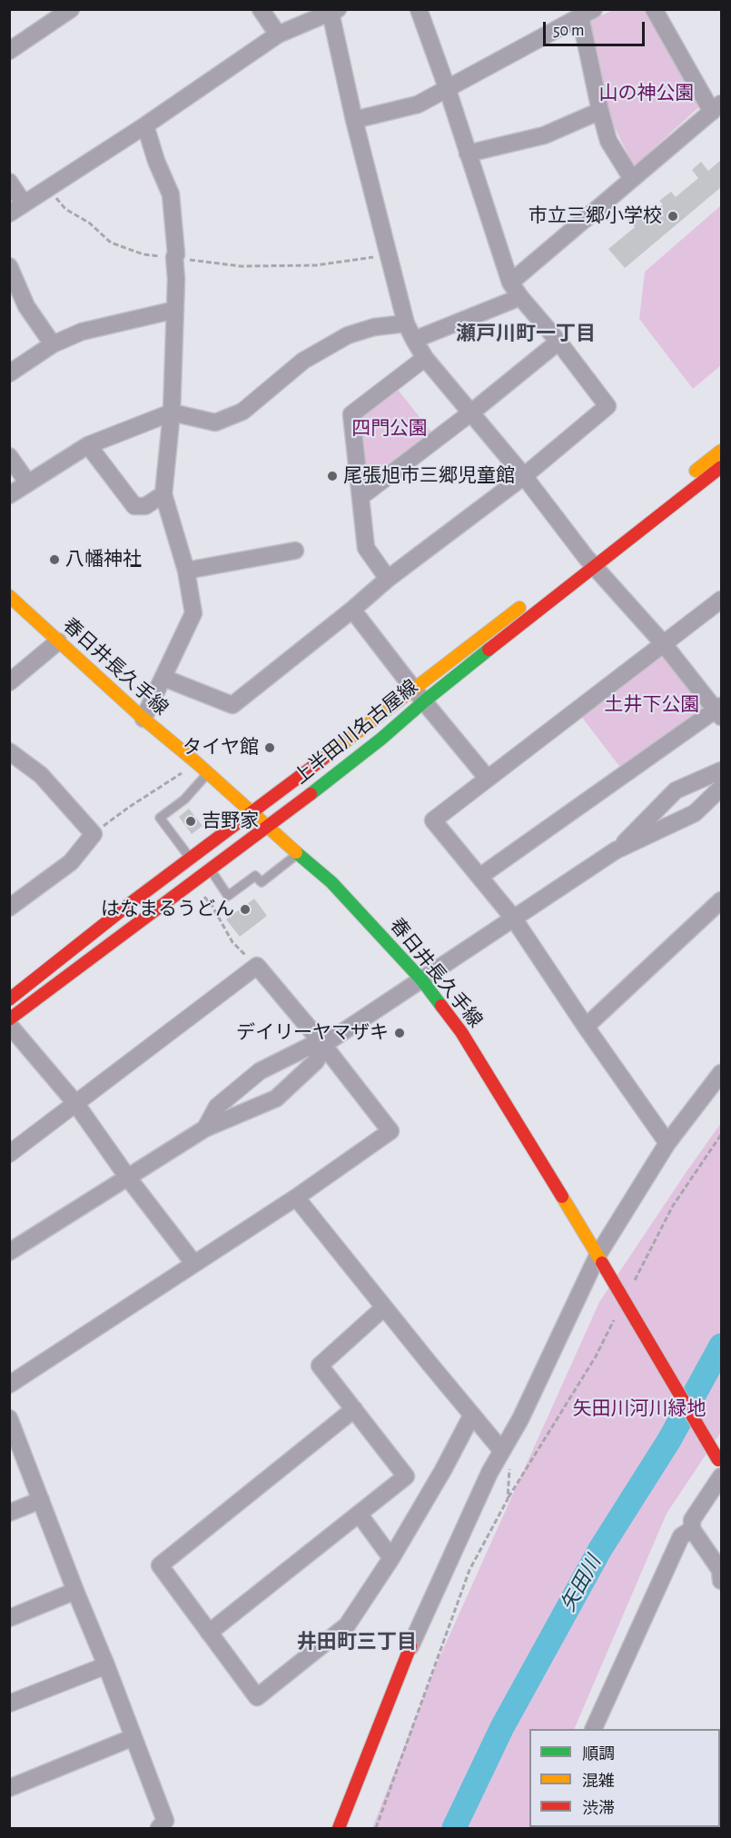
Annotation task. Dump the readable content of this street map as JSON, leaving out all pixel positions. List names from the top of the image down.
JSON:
{
  "streets": {
    "main road": ["春日井長久手線", "上半田川名古屋線"]
  },
  "crossings": [
    ["春日井長久手線", "上半田川名古屋線"]
  ],
  "districts": ["瀬戸川町一丁目", "井田町三丁目"],
  "water": ["矢田川"],
  "parks": [
    "山の神公園",
    "四門公園",
    "土井下公園",
    "矢田川河川緑地"
  ],
  "places": [
    "市立三郷小学校",
    "尾張旭市三郷児童館",
    "八幡神社",
    "タイヤ館",
    "吉野家",
    "はなまるうどん",
    "デイリーヤマザキ"
  ],
  "legend": ["順調", "混雑", "渋滞"],
  "scale_bar": "50 m"
}
